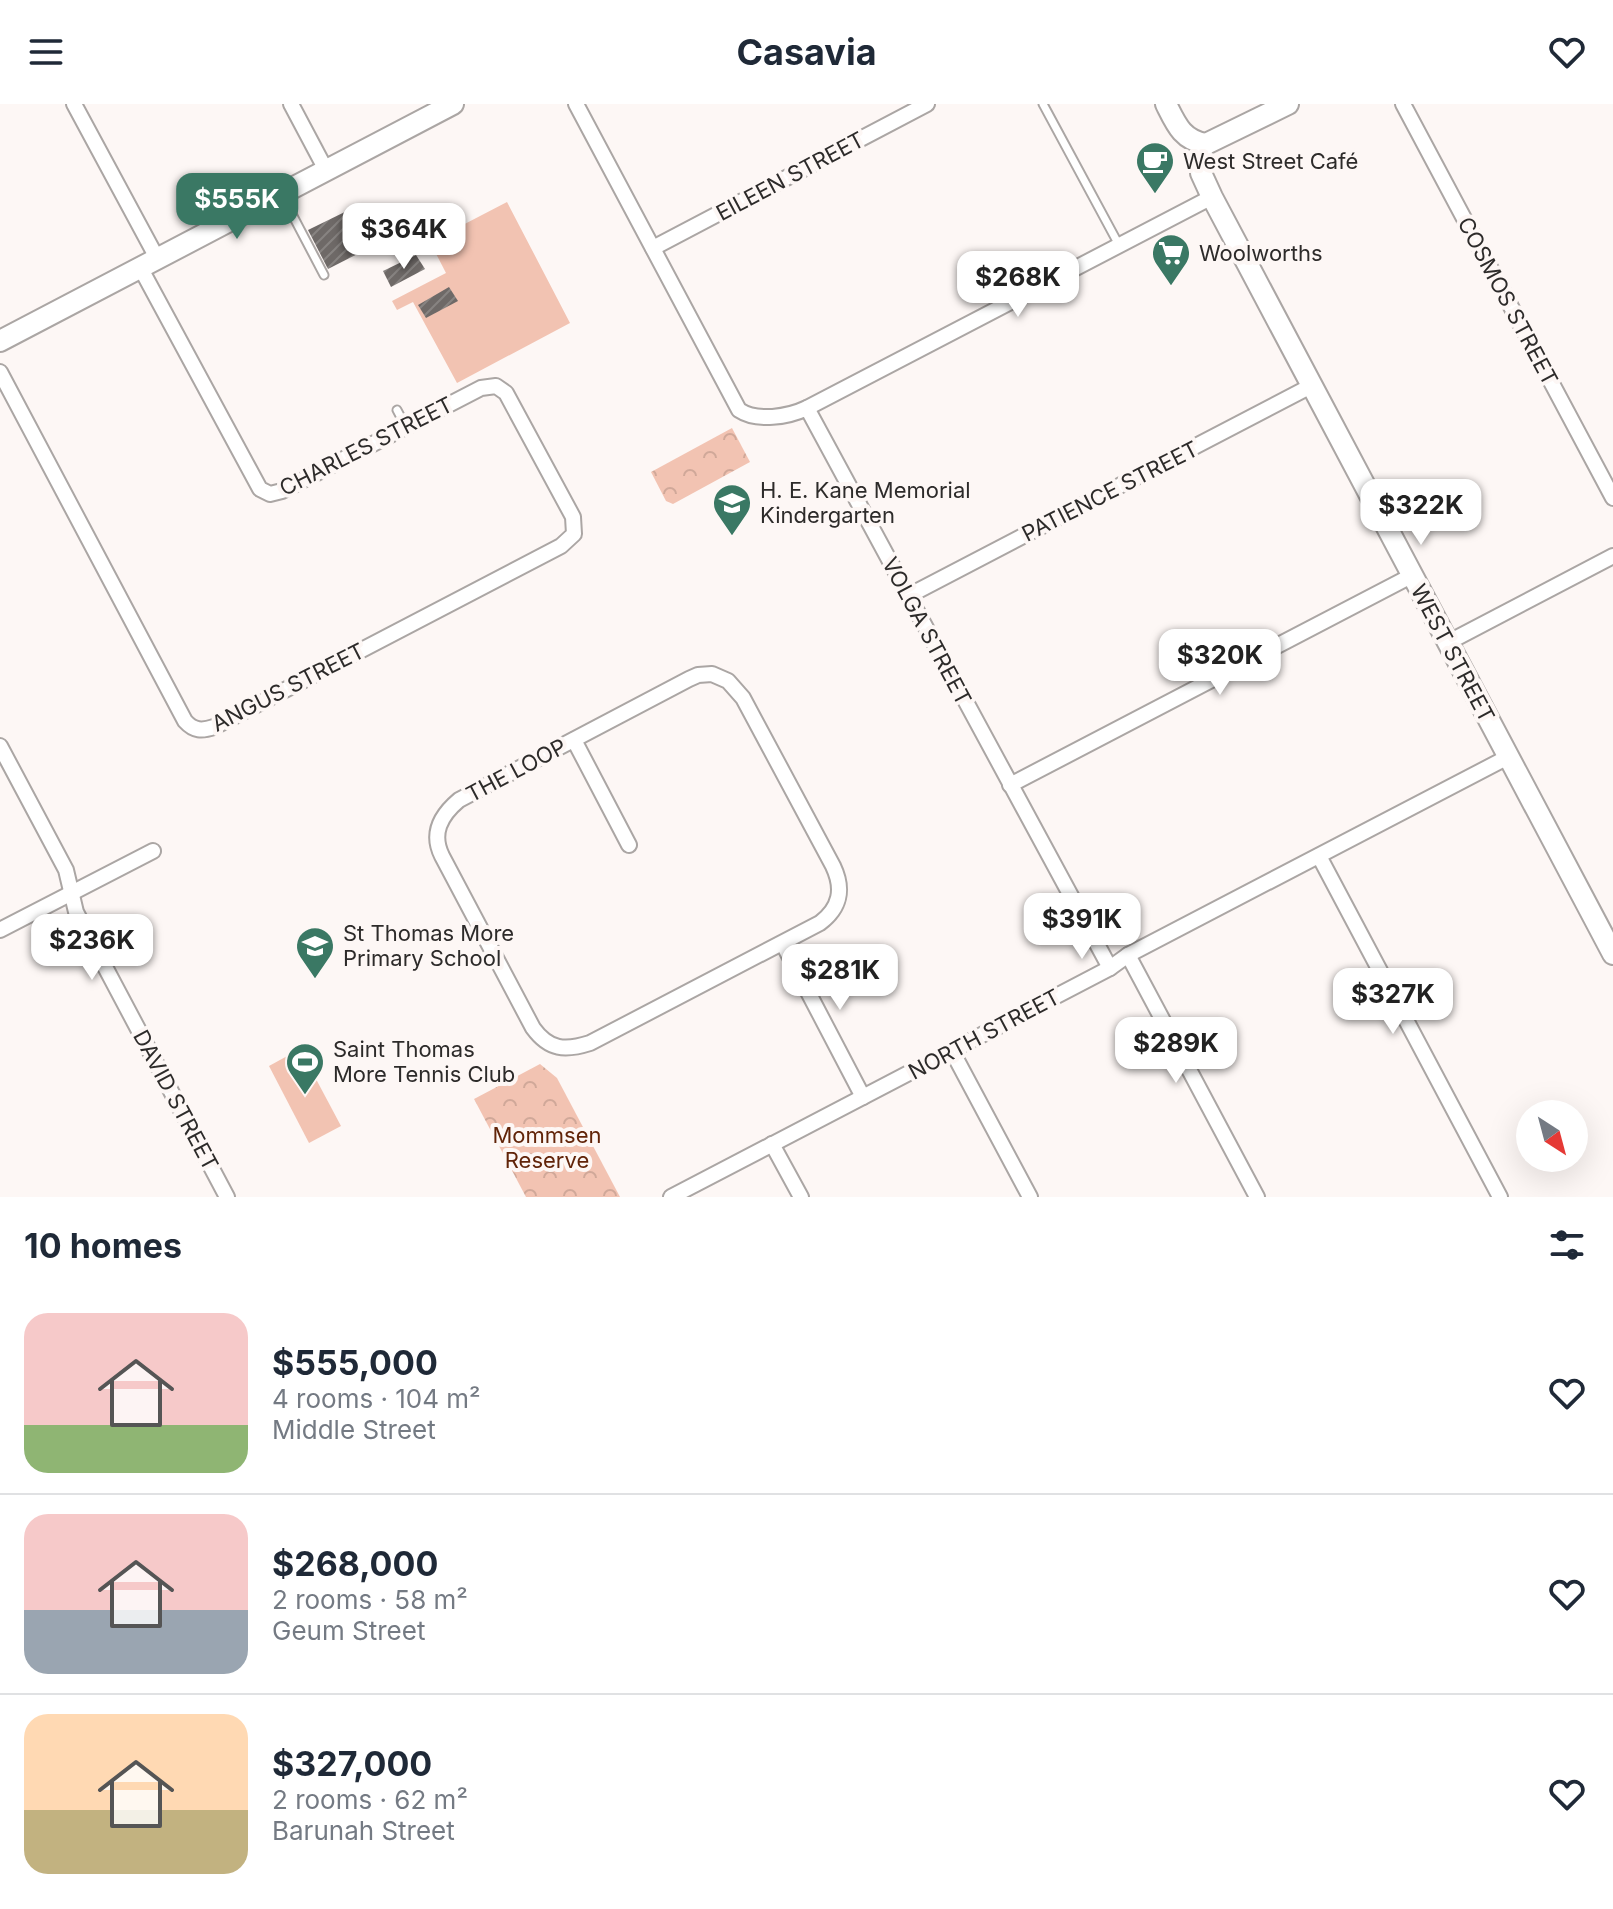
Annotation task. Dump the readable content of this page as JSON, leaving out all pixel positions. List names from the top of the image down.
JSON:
{
  "streets": {
    "street": [
      "EILEEN STREET",
      "COSMOS STREET",
      "CHARLES STREET",
      "PATIENCE STREET",
      "VOLGA STREET",
      "WEST STREET",
      "ANGUS STREET",
      "THE LOOP",
      "NORTH STREET",
      "DAVID STREET"
    ]
  },
  "crossings": [
    ["CHARLES STREET", "ANGUS STREET"],
    ["PATIENCE STREET", "VOLGA STREET"],
    ["PATIENCE STREET", "WEST STREET"],
    ["VOLGA STREET", "NORTH STREET"],
    ["WEST STREET", "NORTH STREET"]
  ],
  "parks": ["Mommsen Reserve"],
  "places": {
    "cafe": ["West Street Café"],
    "supermarket": ["Woolworths"],
    "school or university": ["H. E. Kane Memorial Kindergarten", "St Thomas More Primary School"],
    "sports": ["Saint Thomas More Tennis Club"]
  },
  "north": "bottom right",
  "page": {
    "header": "Casavia",
    "price": [
      "$555K",
      "$364K",
      "$268K",
      "$322K",
      "$320K",
      "$391K",
      "$236K",
      "$281K",
      "$327K",
      "$289K"
    ],
    "heading": "10 homes",
    "list": [
      {
        "name": "$555,000",
        "note": "4 rooms · 104 m² · Middle Street"
      },
      {
        "name": "$268,000",
        "note": "2 rooms · 58 m² · Geum Street"
      },
      {
        "name": "$327,000",
        "note": "2 rooms · 62 m² · Barunah Street"
      }
    ]
  }
}
